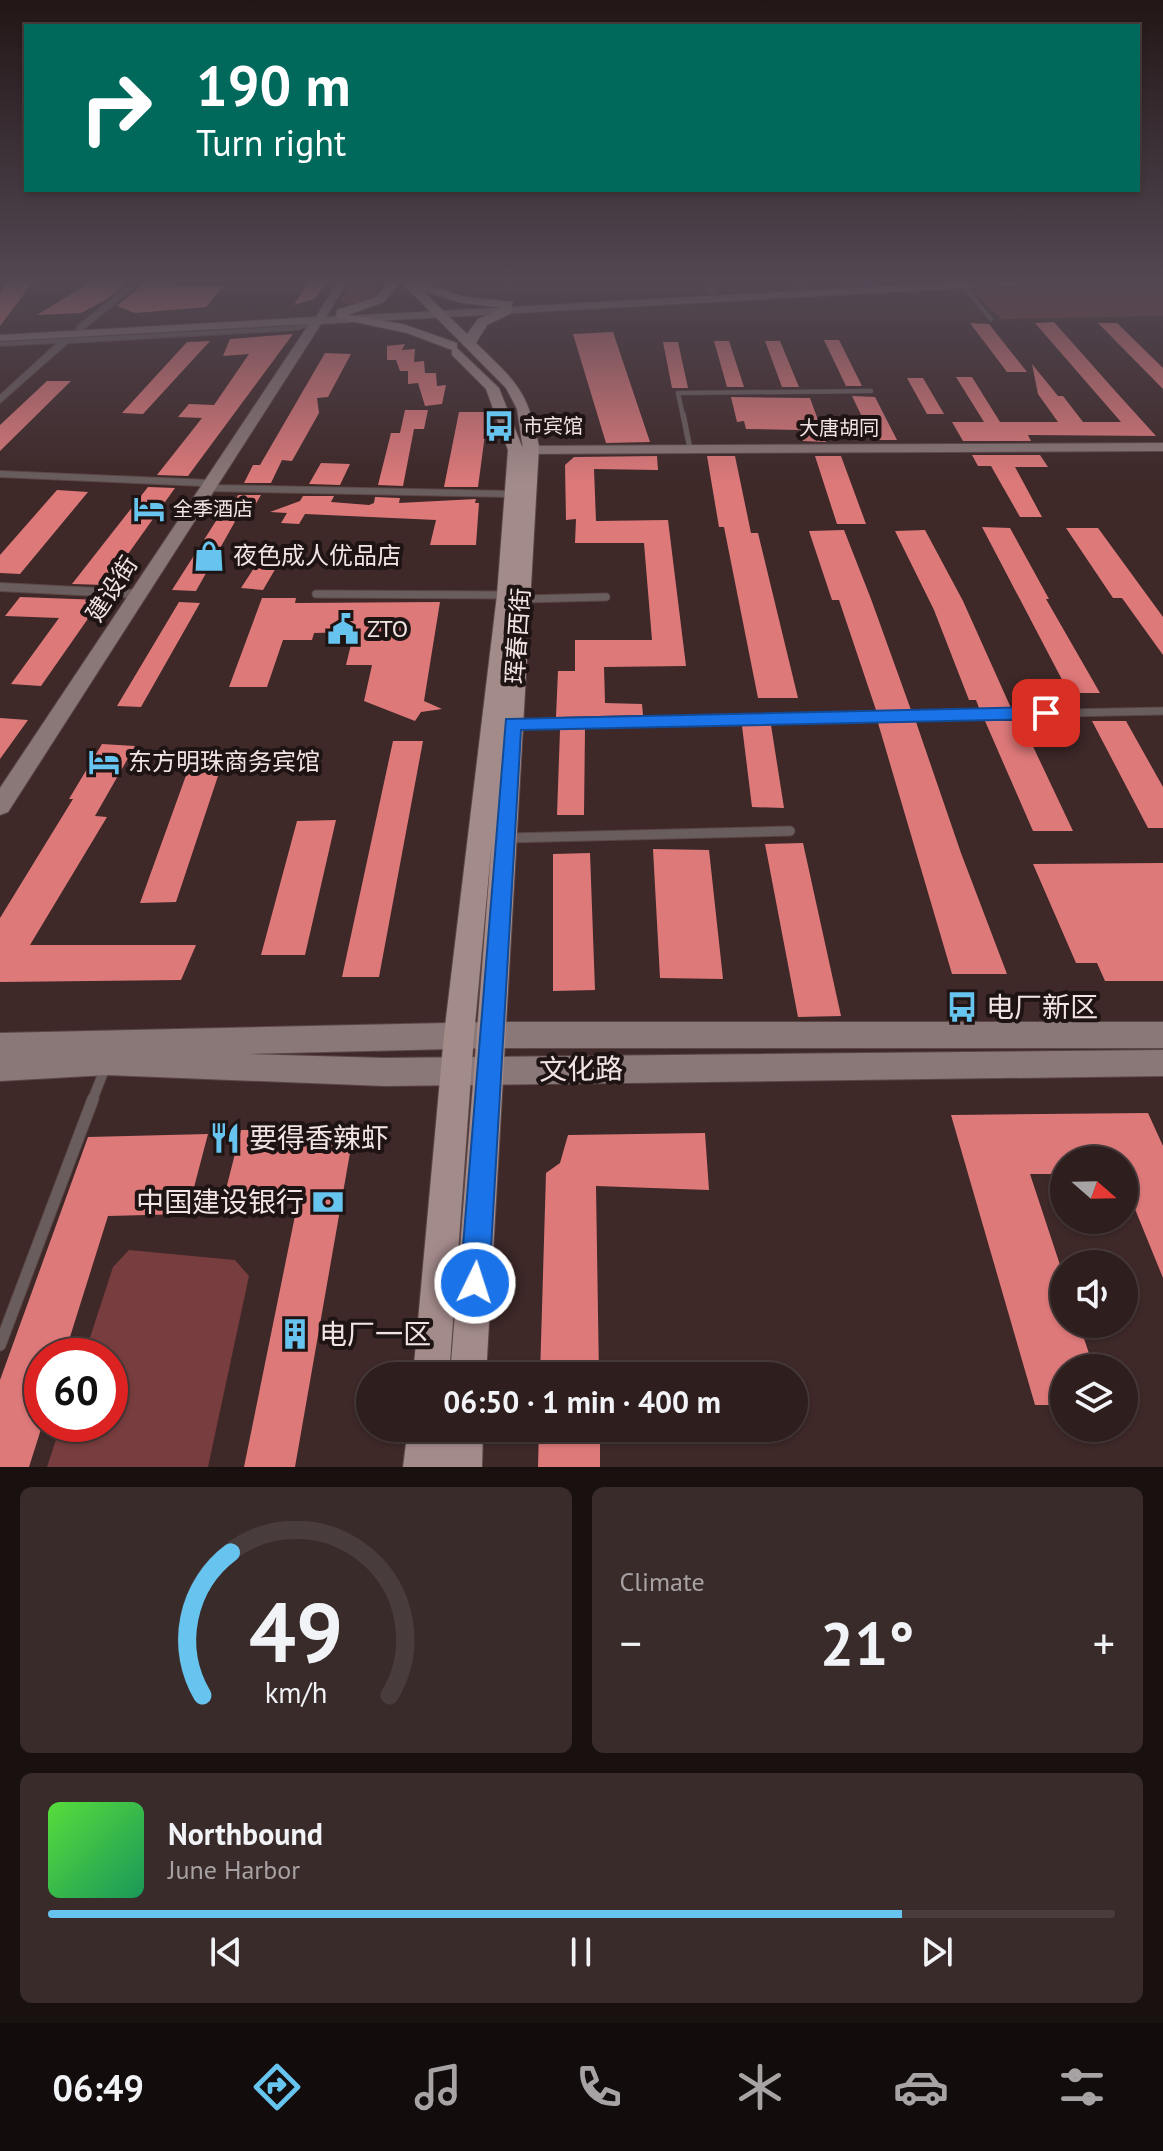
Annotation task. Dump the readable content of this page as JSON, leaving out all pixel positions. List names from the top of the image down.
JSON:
{
  "streets": {
    "main road": [
      "大唐胡同",
      "建设街",
      "珲春西街",
      "文化路"
    ]
  },
  "crossings": [
    ["大唐胡同", "珲春西街"],
    ["珲春西街", "文化路"]
  ],
  "places": {
    "bus stop": ["市宾馆", "电厂新区"],
    "hotel": ["全季酒店", "东方明珠商务宾馆"],
    "shop": ["夜色成人优品店"],
    "public building": ["ZTO"],
    "restaurant": ["要得香辣虾"],
    "bank": ["中国建设银行"],
    "building": ["电厂一区"]
  },
  "north": "right",
  "page": {
    "turn": ["190 m", "Turn right"],
    "limit": "60",
    "trip": "06:50 · 1 min · 400 m",
    "tile": "Climate",
    "heat": ["−", "21°", "+"],
    "song": ["Northbound", "June Harbor"],
    "tabs": "06:49",
    "gauge": ["49", "km/h"]
  }
}
